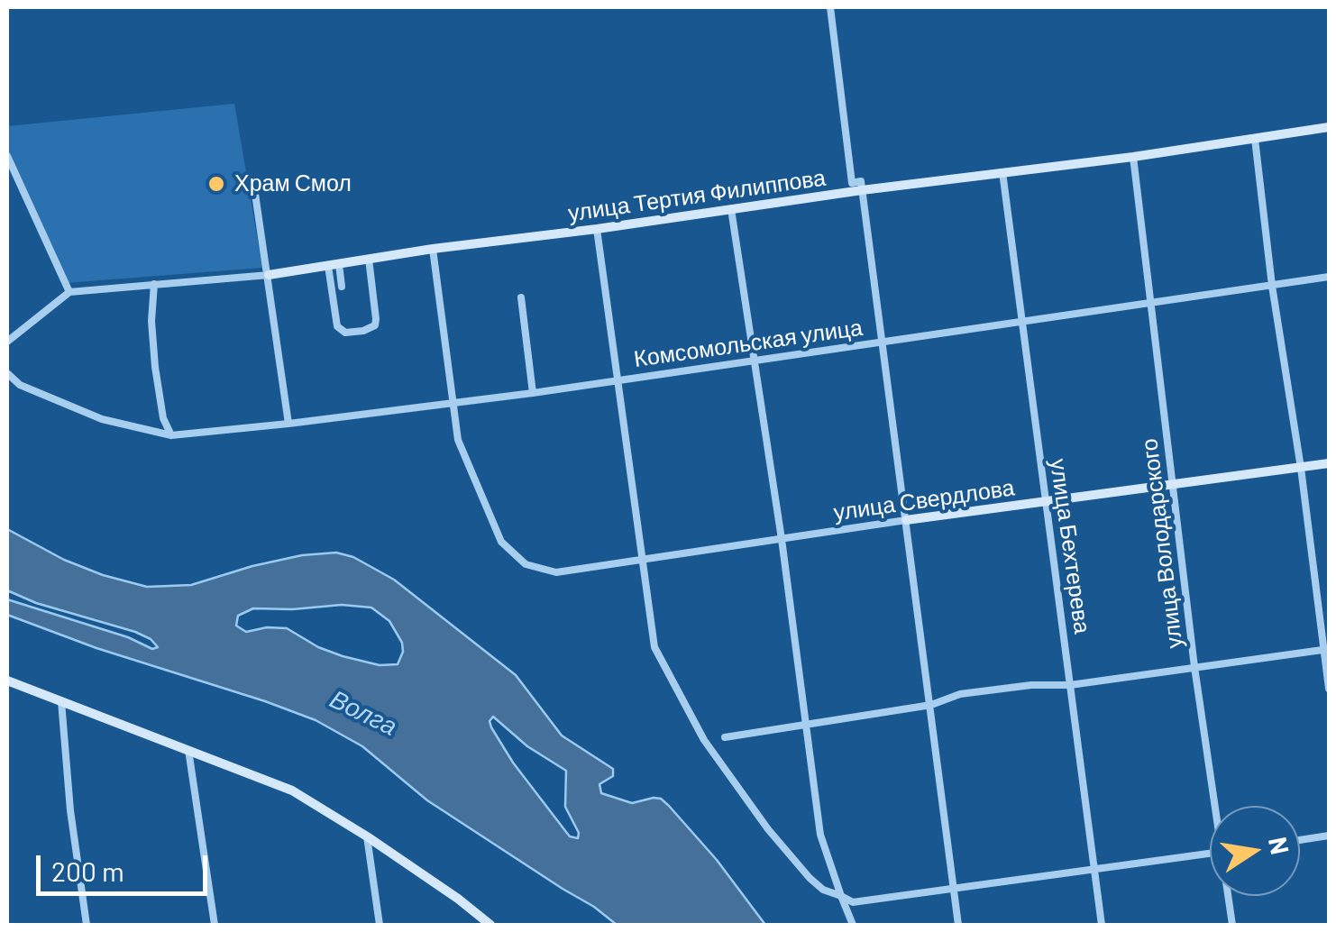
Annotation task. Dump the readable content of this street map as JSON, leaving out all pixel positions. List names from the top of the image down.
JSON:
{
  "streets": {
    "street": [
      "улица Тертия Филиппова",
      "Комсомольская улица",
      "улица Свердлова",
      "улица Володарского",
      "улица Бехтерева"
    ]
  },
  "crossings": [
    ["улица Тертия Филиппова", "улица Володарского"],
    ["улица Тертия Филиппова", "улица Бехтерева"],
    ["Комсомольская улица", "улица Свердлова"],
    ["Комсомольская улица", "улица Володарского"],
    ["Комсомольская улица", "улица Бехтерева"],
    ["улица Свердлова", "улица Володарского"],
    ["улица Свердлова", "улица Бехтерева"]
  ],
  "water": ["Волга"],
  "places": ["Храм Смол"],
  "scale_bar": "200 m",
  "north": "right"
}
